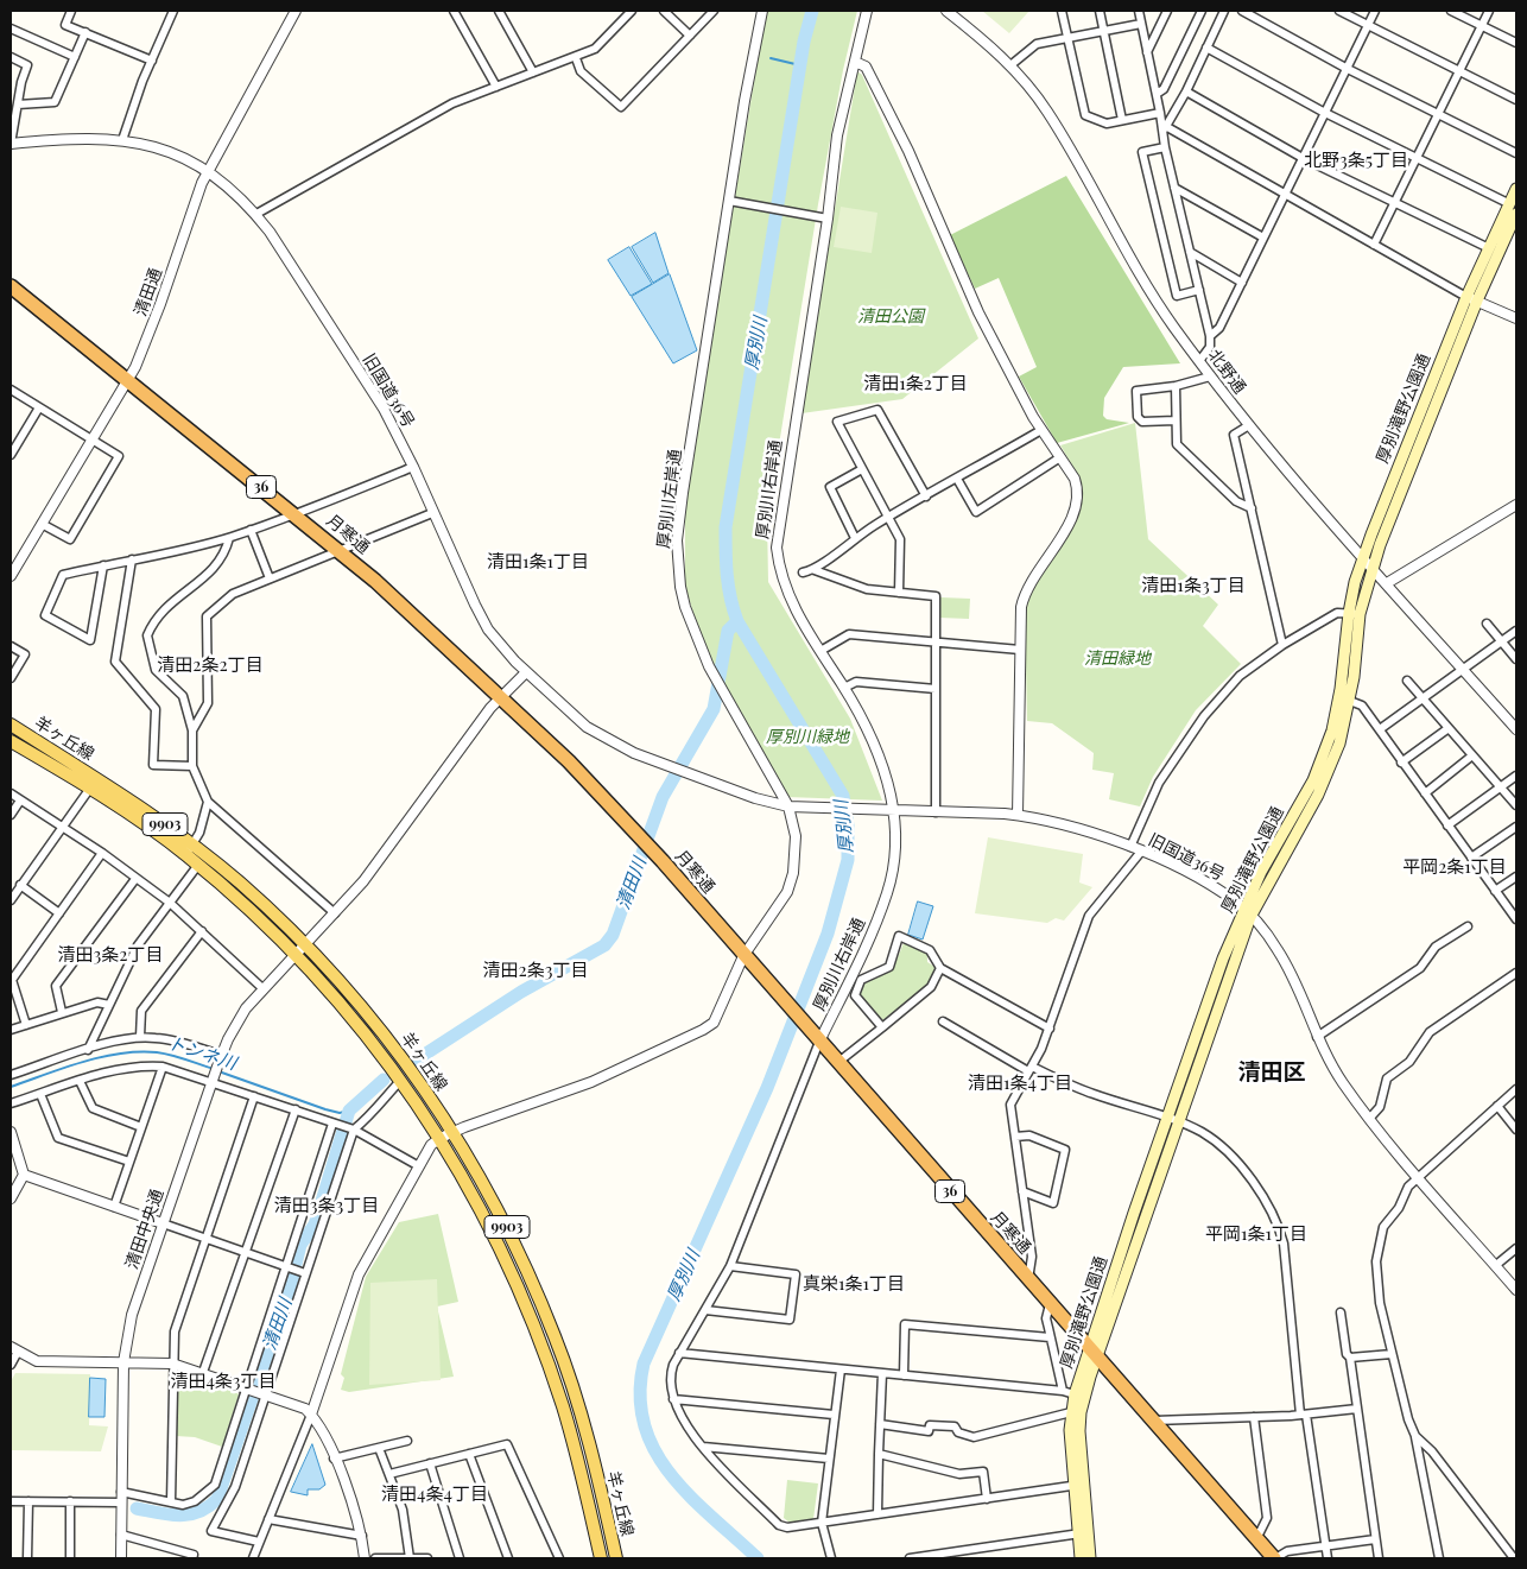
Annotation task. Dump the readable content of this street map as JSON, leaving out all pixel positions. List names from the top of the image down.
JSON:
{
  "streets": {
    "highway": ["36", "月寒通"],
    "main road": ["厚別滝野公園通", "羊ヶ丘線", "9903"],
    "street": [
      "清田通",
      "北野通",
      "旧国道36号",
      "厚別川右岸通",
      "厚別川左岸通",
      "清田中央通"
    ]
  },
  "crossings": [
    ["清田通", "旧国道36号"],
    ["清田通", "月寒通"],
    ["北野通", "厚別滝野公園通"],
    ["旧国道36号", "厚別滝野公園通"],
    ["旧国道36号", "厚別川右岸通"],
    ["旧国道36号", "厚別川左岸通"],
    ["旧国道36号", "清田中央通"],
    ["厚別滝野公園通", "月寒通"],
    ["厚別川右岸通", "月寒通"],
    ["厚別川左岸通", "月寒通"],
    ["厚別川左岸通", "羊ヶ丘線"],
    ["月寒通", "清田中央通"],
    ["羊ヶ丘線", "清田中央通"]
  ],
  "districts": [
    "北野3条5丁目",
    "清田1条2丁目",
    "清田1条1丁目",
    "清田1条3丁目",
    "清田2条2丁目",
    "平岡2条1丁目",
    "清田3条2丁目",
    "清田2条3丁目",
    "清田区",
    "清田1条4丁目",
    "清田3条3丁目",
    "平岡1条1丁目",
    "真栄1条1丁目",
    "清田4条3丁目",
    "清田4条4丁目"
  ],
  "water": ["厚別川", "清田川", "トンネ川"],
  "parks": ["清田公園", "清田緑地", "厚別川緑地"]
}
